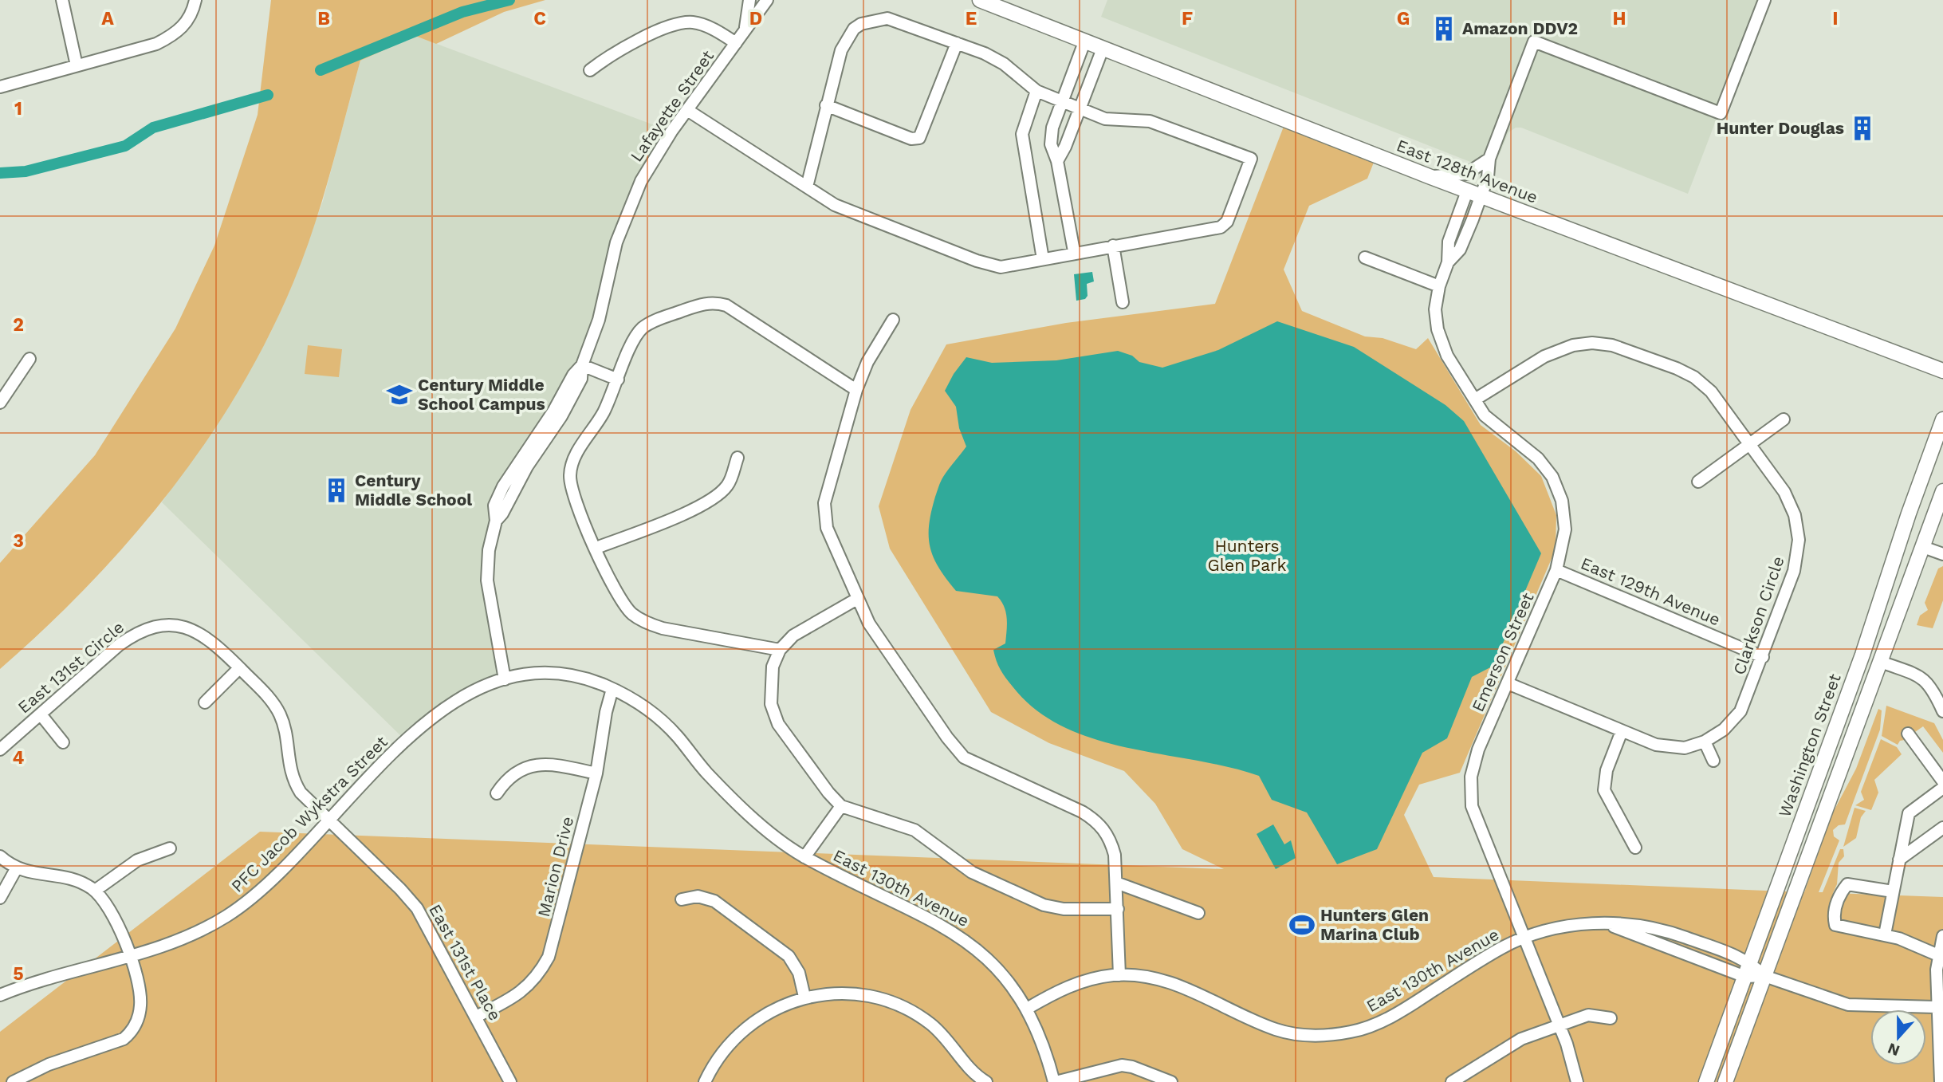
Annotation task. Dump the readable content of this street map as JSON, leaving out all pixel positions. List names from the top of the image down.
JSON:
{
  "streets": {
    "main road": ["East 128th Avenue", "Washington Street"],
    "street": [
      "Lafayette Street",
      "East 129th Avenue",
      "Clarkson Circle",
      "Emerson Street",
      "East 131st Circle",
      "PFC Jacob Wykstra Street",
      "Marion Drive",
      "East 130th Avenue",
      "East 131st Place"
    ]
  },
  "crossings": [
    ["Lafayette Street", "PFC Jacob Wykstra Street"],
    ["Lafayette Street", "East 130th Avenue"],
    ["East 128th Avenue", "Emerson Street"],
    ["East 129th Avenue", "Clarkson Circle"],
    ["East 129th Avenue", "Emerson Street"],
    ["Clarkson Circle", "Emerson Street"],
    ["Emerson Street", "East 130th Avenue"],
    ["East 131st Circle", "PFC Jacob Wykstra Street"],
    ["East 131st Circle", "East 131st Place"],
    ["Washington Street", "East 130th Avenue"],
    ["PFC Jacob Wykstra Street", "East 130th Avenue"],
    ["PFC Jacob Wykstra Street", "East 131st Place"],
    ["Marion Drive", "East 130th Avenue"],
    ["Marion Drive", "East 131st Place"]
  ],
  "parks": ["Hunters Glen Park"],
  "places": {
    "building": ["Amazon DDV2", "Hunter Douglas", "Century Middle School"],
    "school or university": ["Century Middle School Campus"],
    "sports": ["Hunters Glen Marina Club"]
  },
  "north": "bottom",
  "grid": {
    "columns": [
      "A",
      "B",
      "C",
      "D",
      "E",
      "F",
      "G",
      "H",
      "I"
    ],
    "rows": [
      "1",
      "2",
      "3",
      "4",
      "5"
    ]
  }
}
